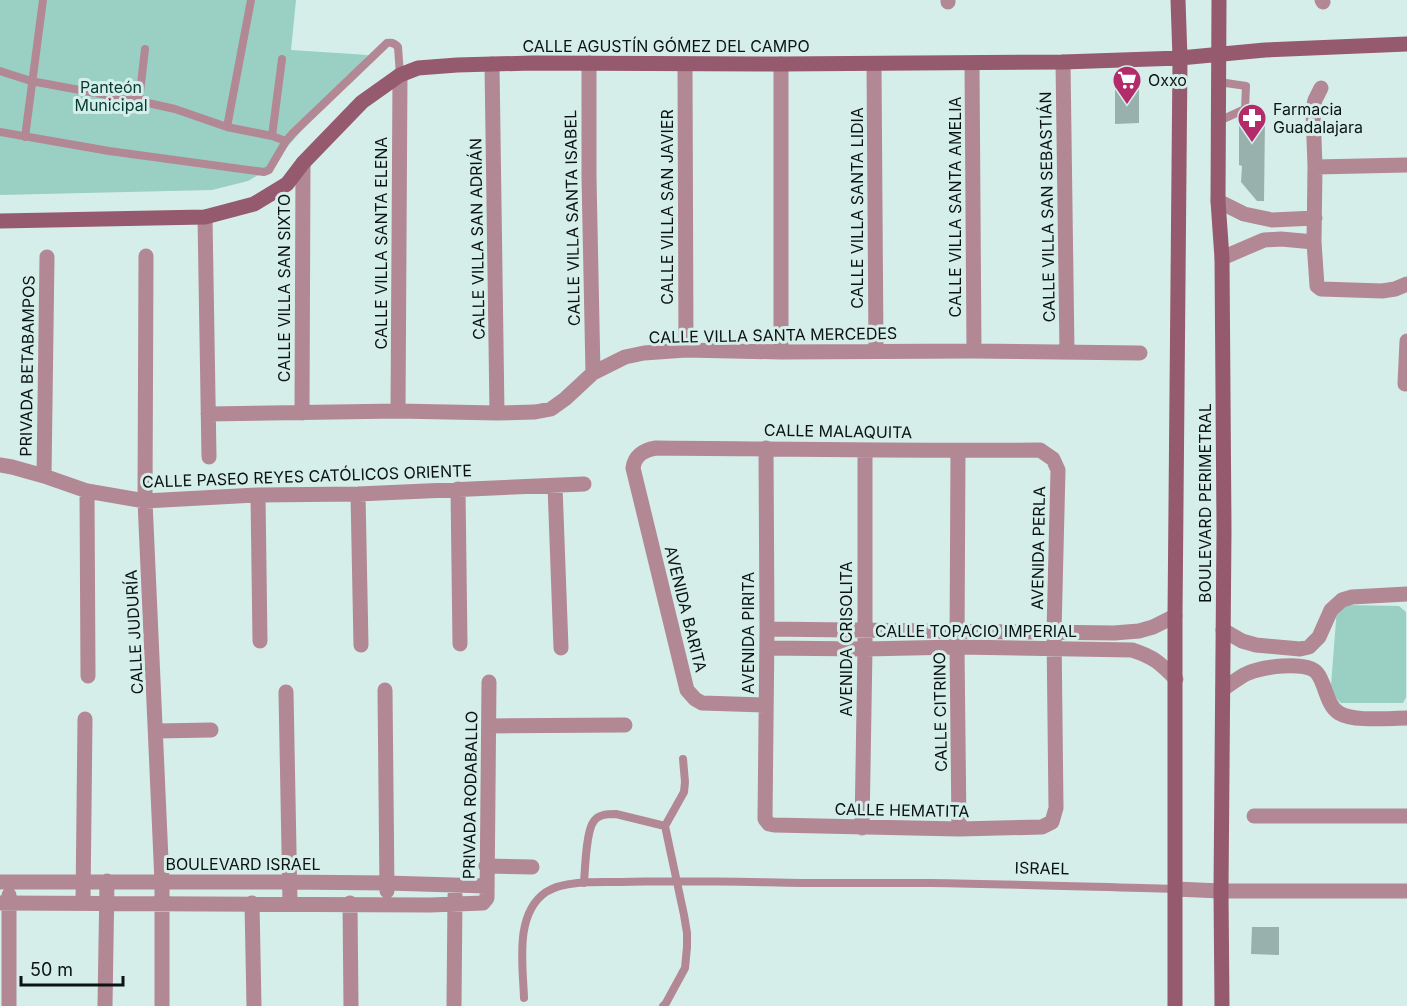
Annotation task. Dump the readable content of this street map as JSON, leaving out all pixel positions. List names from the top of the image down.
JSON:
{
  "streets": {
    "street": [
      "CALLE AGUSTÍN GÓMEZ DEL CAMPO",
      "CALLE VILLA SAN JAVIER",
      "CALLE VILLA SANTA AMELIA",
      "CALLE VILLA SAN SEBASTIÁN",
      "CALLE VILLA SANTA LIDIA",
      "CALLE VILLA SANTA ISABEL",
      "CALLE VILLA SAN ADRIÁN",
      "CALLE VILLA SANTA ELENA",
      "CALLE VILLA SAN SIXTO",
      "CALLE VILLA SANTA MERCEDES",
      "PRIVADA BETABAMPOS",
      "CALLE MALAQUITA",
      "CALLE PASEO REYES CATÓLICOS ORIENTE",
      "BOULEVARD PERIMETRAL",
      "AVENIDA PERLA",
      "AVENIDA BARITA",
      "CALLE TOPACIO IMPERIAL",
      "CALLE JUDURÍA",
      "AVENIDA PIRITA",
      "AVENIDA CRISOLITA",
      "CALLE CITRINO",
      "PRIVADA RODABALLO",
      "CALLE HEMATITA",
      "BOULEVARD ISRAEL",
      "ISRAEL"
    ]
  },
  "crossings": [
    ["CALLE AGUSTÍN GÓMEZ DEL CAMPO", "CALLE VILLA SAN JAVIER"],
    ["CALLE AGUSTÍN GÓMEZ DEL CAMPO", "CALLE VILLA SANTA AMELIA"],
    ["CALLE AGUSTÍN GÓMEZ DEL CAMPO", "CALLE VILLA SAN SEBASTIÁN"],
    ["CALLE AGUSTÍN GÓMEZ DEL CAMPO", "CALLE VILLA SANTA LIDIA"],
    ["CALLE AGUSTÍN GÓMEZ DEL CAMPO", "CALLE VILLA SANTA ISABEL"],
    ["CALLE AGUSTÍN GÓMEZ DEL CAMPO", "CALLE VILLA SAN ADRIÁN"],
    ["CALLE AGUSTÍN GÓMEZ DEL CAMPO", "CALLE VILLA SANTA ELENA"],
    ["CALLE AGUSTÍN GÓMEZ DEL CAMPO", "CALLE VILLA SAN SIXTO"],
    ["CALLE AGUSTÍN GÓMEZ DEL CAMPO", "BOULEVARD PERIMETRAL"],
    ["CALLE VILLA SAN JAVIER", "CALLE VILLA SANTA MERCEDES"],
    ["CALLE VILLA SANTA AMELIA", "CALLE VILLA SANTA MERCEDES"],
    ["CALLE VILLA SAN SEBASTIÁN", "CALLE VILLA SANTA MERCEDES"],
    ["CALLE VILLA SANTA LIDIA", "CALLE VILLA SANTA MERCEDES"],
    ["CALLE VILLA SANTA ISABEL", "CALLE VILLA SANTA MERCEDES"],
    ["CALLE VILLA SAN ADRIÁN", "CALLE VILLA SANTA MERCEDES"],
    ["CALLE VILLA SANTA ELENA", "CALLE VILLA SANTA MERCEDES"],
    ["CALLE VILLA SAN SIXTO", "CALLE VILLA SANTA MERCEDES"],
    ["PRIVADA BETABAMPOS", "CALLE PASEO REYES CATÓLICOS ORIENTE"],
    ["CALLE MALAQUITA", "AVENIDA PERLA"],
    ["CALLE MALAQUITA", "AVENIDA BARITA"],
    ["CALLE MALAQUITA", "AVENIDA PIRITA"],
    ["CALLE MALAQUITA", "AVENIDA CRISOLITA"],
    ["CALLE MALAQUITA", "CALLE CITRINO"],
    ["CALLE PASEO REYES CATÓLICOS ORIENTE", "CALLE JUDURÍA"],
    ["BOULEVARD PERIMETRAL", "CALLE TOPACIO IMPERIAL"],
    ["BOULEVARD PERIMETRAL", "ISRAEL"],
    ["AVENIDA PERLA", "CALLE TOPACIO IMPERIAL"],
    ["AVENIDA PERLA", "CALLE HEMATITA"],
    ["AVENIDA BARITA", "AVENIDA PIRITA"],
    ["CALLE TOPACIO IMPERIAL", "AVENIDA PIRITA"],
    ["CALLE TOPACIO IMPERIAL", "AVENIDA CRISOLITA"],
    ["CALLE TOPACIO IMPERIAL", "CALLE CITRINO"],
    ["CALLE JUDURÍA", "BOULEVARD ISRAEL"],
    ["AVENIDA PIRITA", "CALLE HEMATITA"],
    ["AVENIDA CRISOLITA", "CALLE HEMATITA"],
    ["CALLE CITRINO", "CALLE HEMATITA"],
    ["PRIVADA RODABALLO", "BOULEVARD ISRAEL"]
  ],
  "parks": ["Panteón Municipal"],
  "places": {
    "supermarket": ["Oxxo"],
    "pharmacy": ["Farmacia Guadalajara"]
  },
  "scale_bar": "50 m"
}
